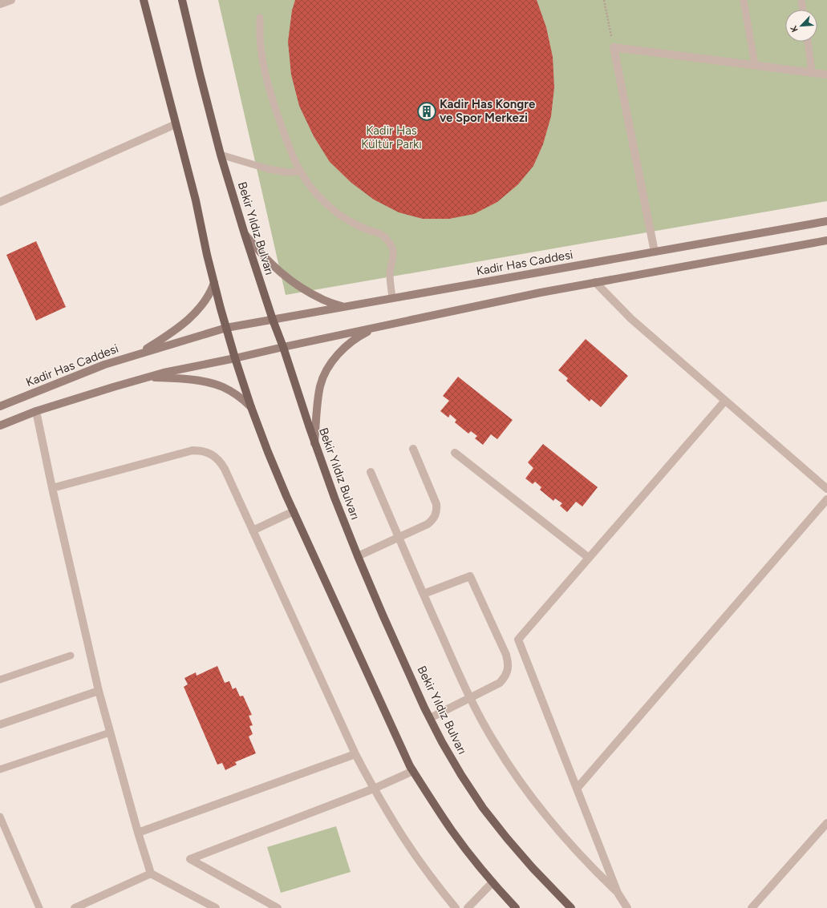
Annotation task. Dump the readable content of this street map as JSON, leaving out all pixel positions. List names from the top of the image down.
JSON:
{
  "streets": {
    "main road": ["Bekir Yıldız Bulvarı"],
    "street": ["Kadir Has Caddesi"]
  },
  "crossings": [
    ["Bekir Yıldız Bulvarı", "Kadir Has Caddesi"]
  ],
  "parks": ["Kadir Has Kültür Parkı"],
  "places": {
    "building": ["Kadir Has Kongre ve Spor Merkezi"]
  },
  "north": "bottom left"
}
